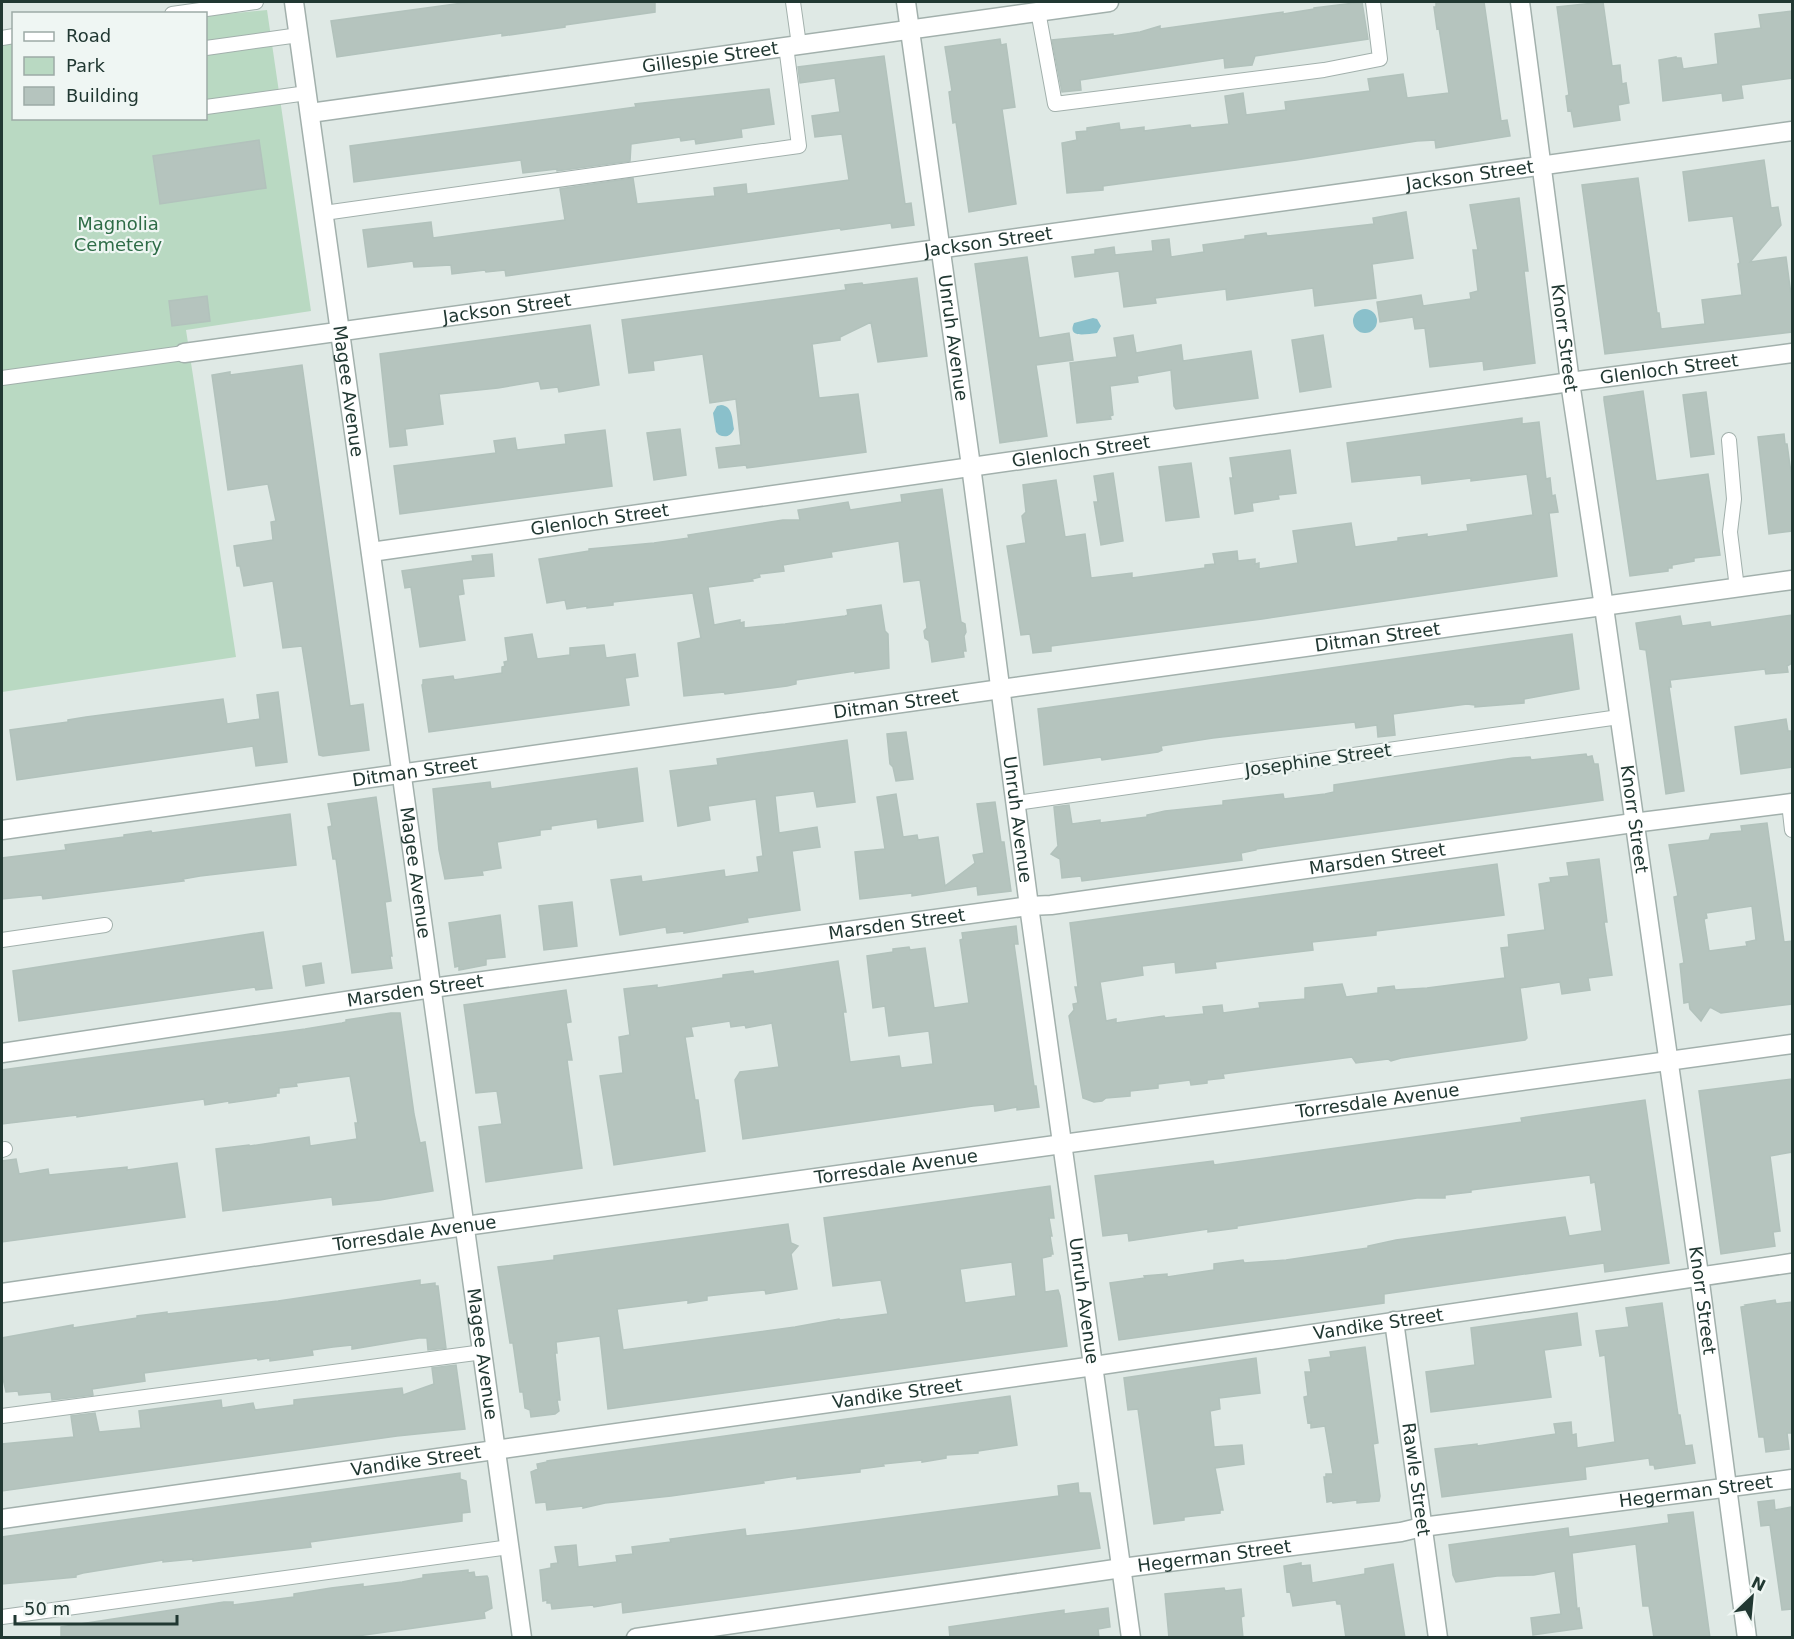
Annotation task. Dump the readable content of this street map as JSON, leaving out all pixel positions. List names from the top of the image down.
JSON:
{
  "streets": {
    "street": [
      "Gillespie Street",
      "Jackson Street",
      "Unruh Avenue",
      "Knorr Street",
      "Glenloch Street",
      "Magee Avenue",
      "Ditman Street",
      "Marsden Street",
      "Torresdale Avenue",
      "Vandike Street",
      "Rawle Street",
      "Hegerman Street"
    ],
    "lane": ["Josephine Street"]
  },
  "crossings": [
    ["Gillespie Street", "Unruh Avenue"],
    ["Gillespie Street", "Magee Avenue"],
    ["Jackson Street", "Unruh Avenue"],
    ["Jackson Street", "Knorr Street"],
    ["Jackson Street", "Magee Avenue"],
    ["Unruh Avenue", "Glenloch Street"],
    ["Unruh Avenue", "Ditman Street"],
    ["Unruh Avenue", "Josephine Street"],
    ["Unruh Avenue", "Marsden Street"],
    ["Unruh Avenue", "Torresdale Avenue"],
    ["Unruh Avenue", "Vandike Street"],
    ["Unruh Avenue", "Hegerman Street"],
    ["Knorr Street", "Glenloch Street"],
    ["Knorr Street", "Ditman Street"],
    ["Knorr Street", "Josephine Street"],
    ["Knorr Street", "Marsden Street"],
    ["Knorr Street", "Torresdale Avenue"],
    ["Knorr Street", "Vandike Street"],
    ["Knorr Street", "Hegerman Street"],
    ["Glenloch Street", "Magee Avenue"],
    ["Magee Avenue", "Ditman Street"],
    ["Magee Avenue", "Marsden Street"],
    ["Magee Avenue", "Torresdale Avenue"],
    ["Magee Avenue", "Vandike Street"],
    ["Vandike Street", "Rawle Street"],
    ["Rawle Street", "Hegerman Street"]
  ],
  "parks": ["Magnolia Cemetery"],
  "legend": ["Road", "Park", "Building"],
  "scale_bar": "50 m",
  "north": "top right"
}
